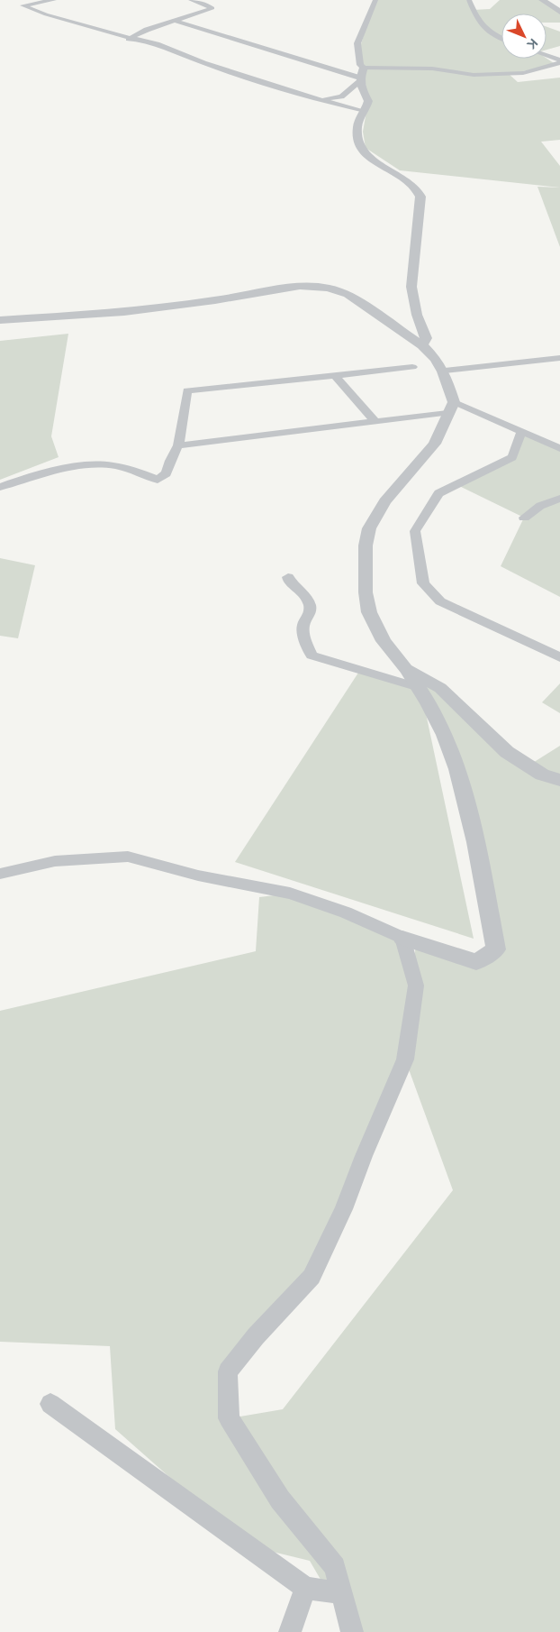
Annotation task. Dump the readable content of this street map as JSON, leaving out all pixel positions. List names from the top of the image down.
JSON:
{
  "north": "bottom right"
}
